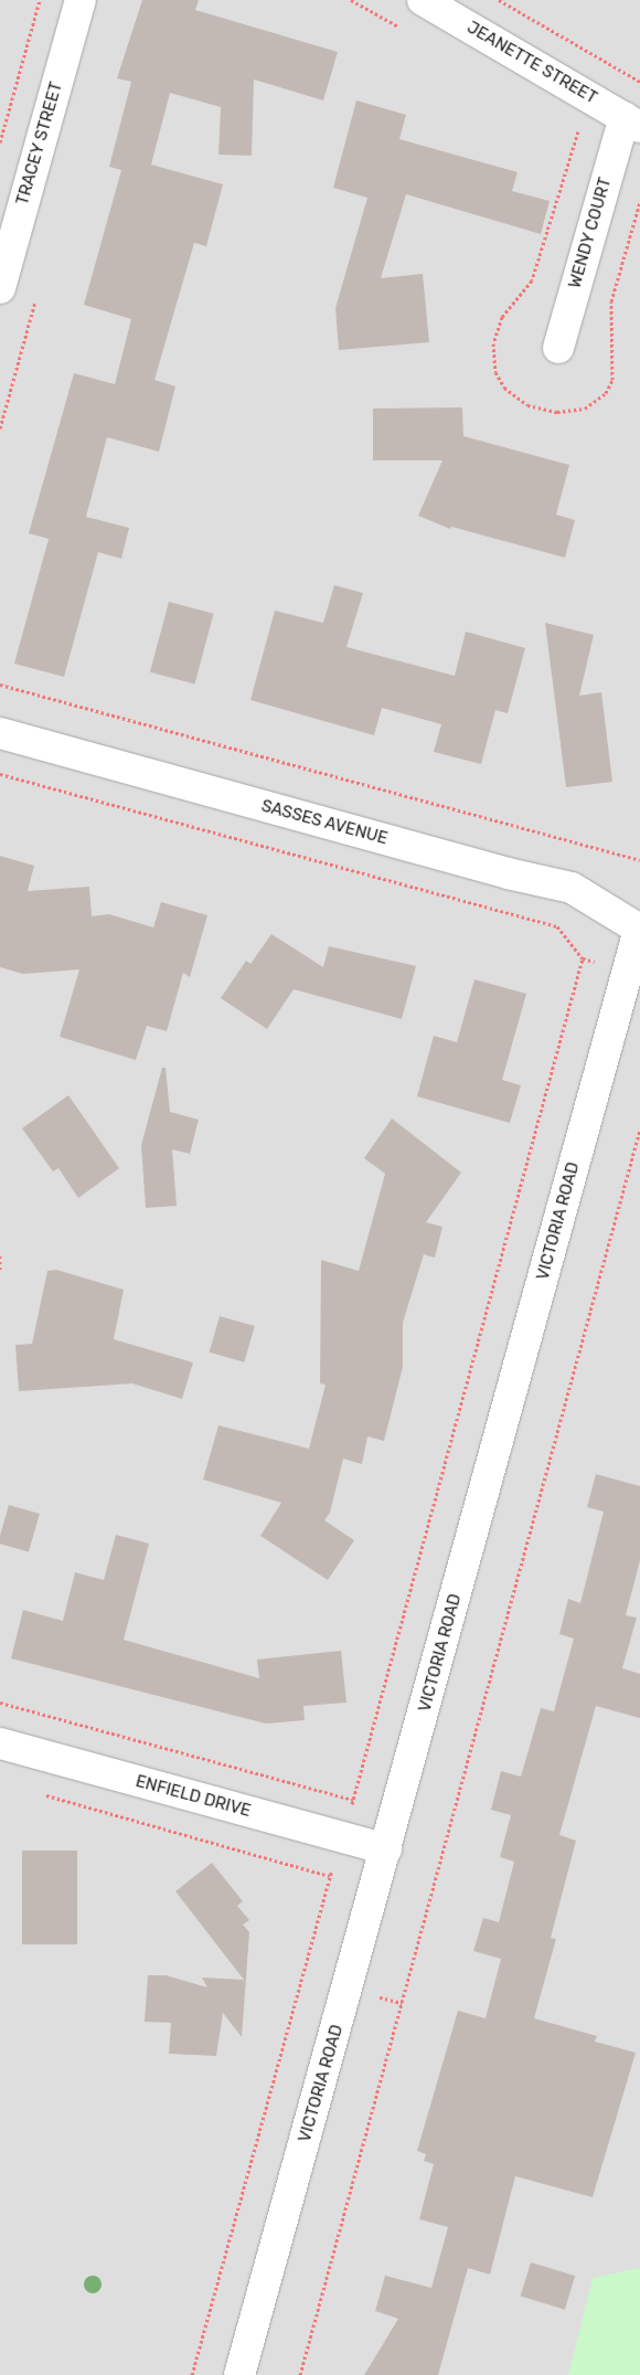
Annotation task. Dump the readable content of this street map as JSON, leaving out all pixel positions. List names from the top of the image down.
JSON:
{
  "streets": {
    "street": [
      "JEANETTE STREET",
      "TRACEY STREET",
      "WENDY COURT",
      "SASSES AVENUE",
      "VICTORIA ROAD",
      "ENFIELD DRIVE"
    ]
  },
  "crossings": [
    ["JEANETTE STREET", "WENDY COURT"],
    ["SASSES AVENUE", "VICTORIA ROAD"],
    ["VICTORIA ROAD", "ENFIELD DRIVE"]
  ]
}
